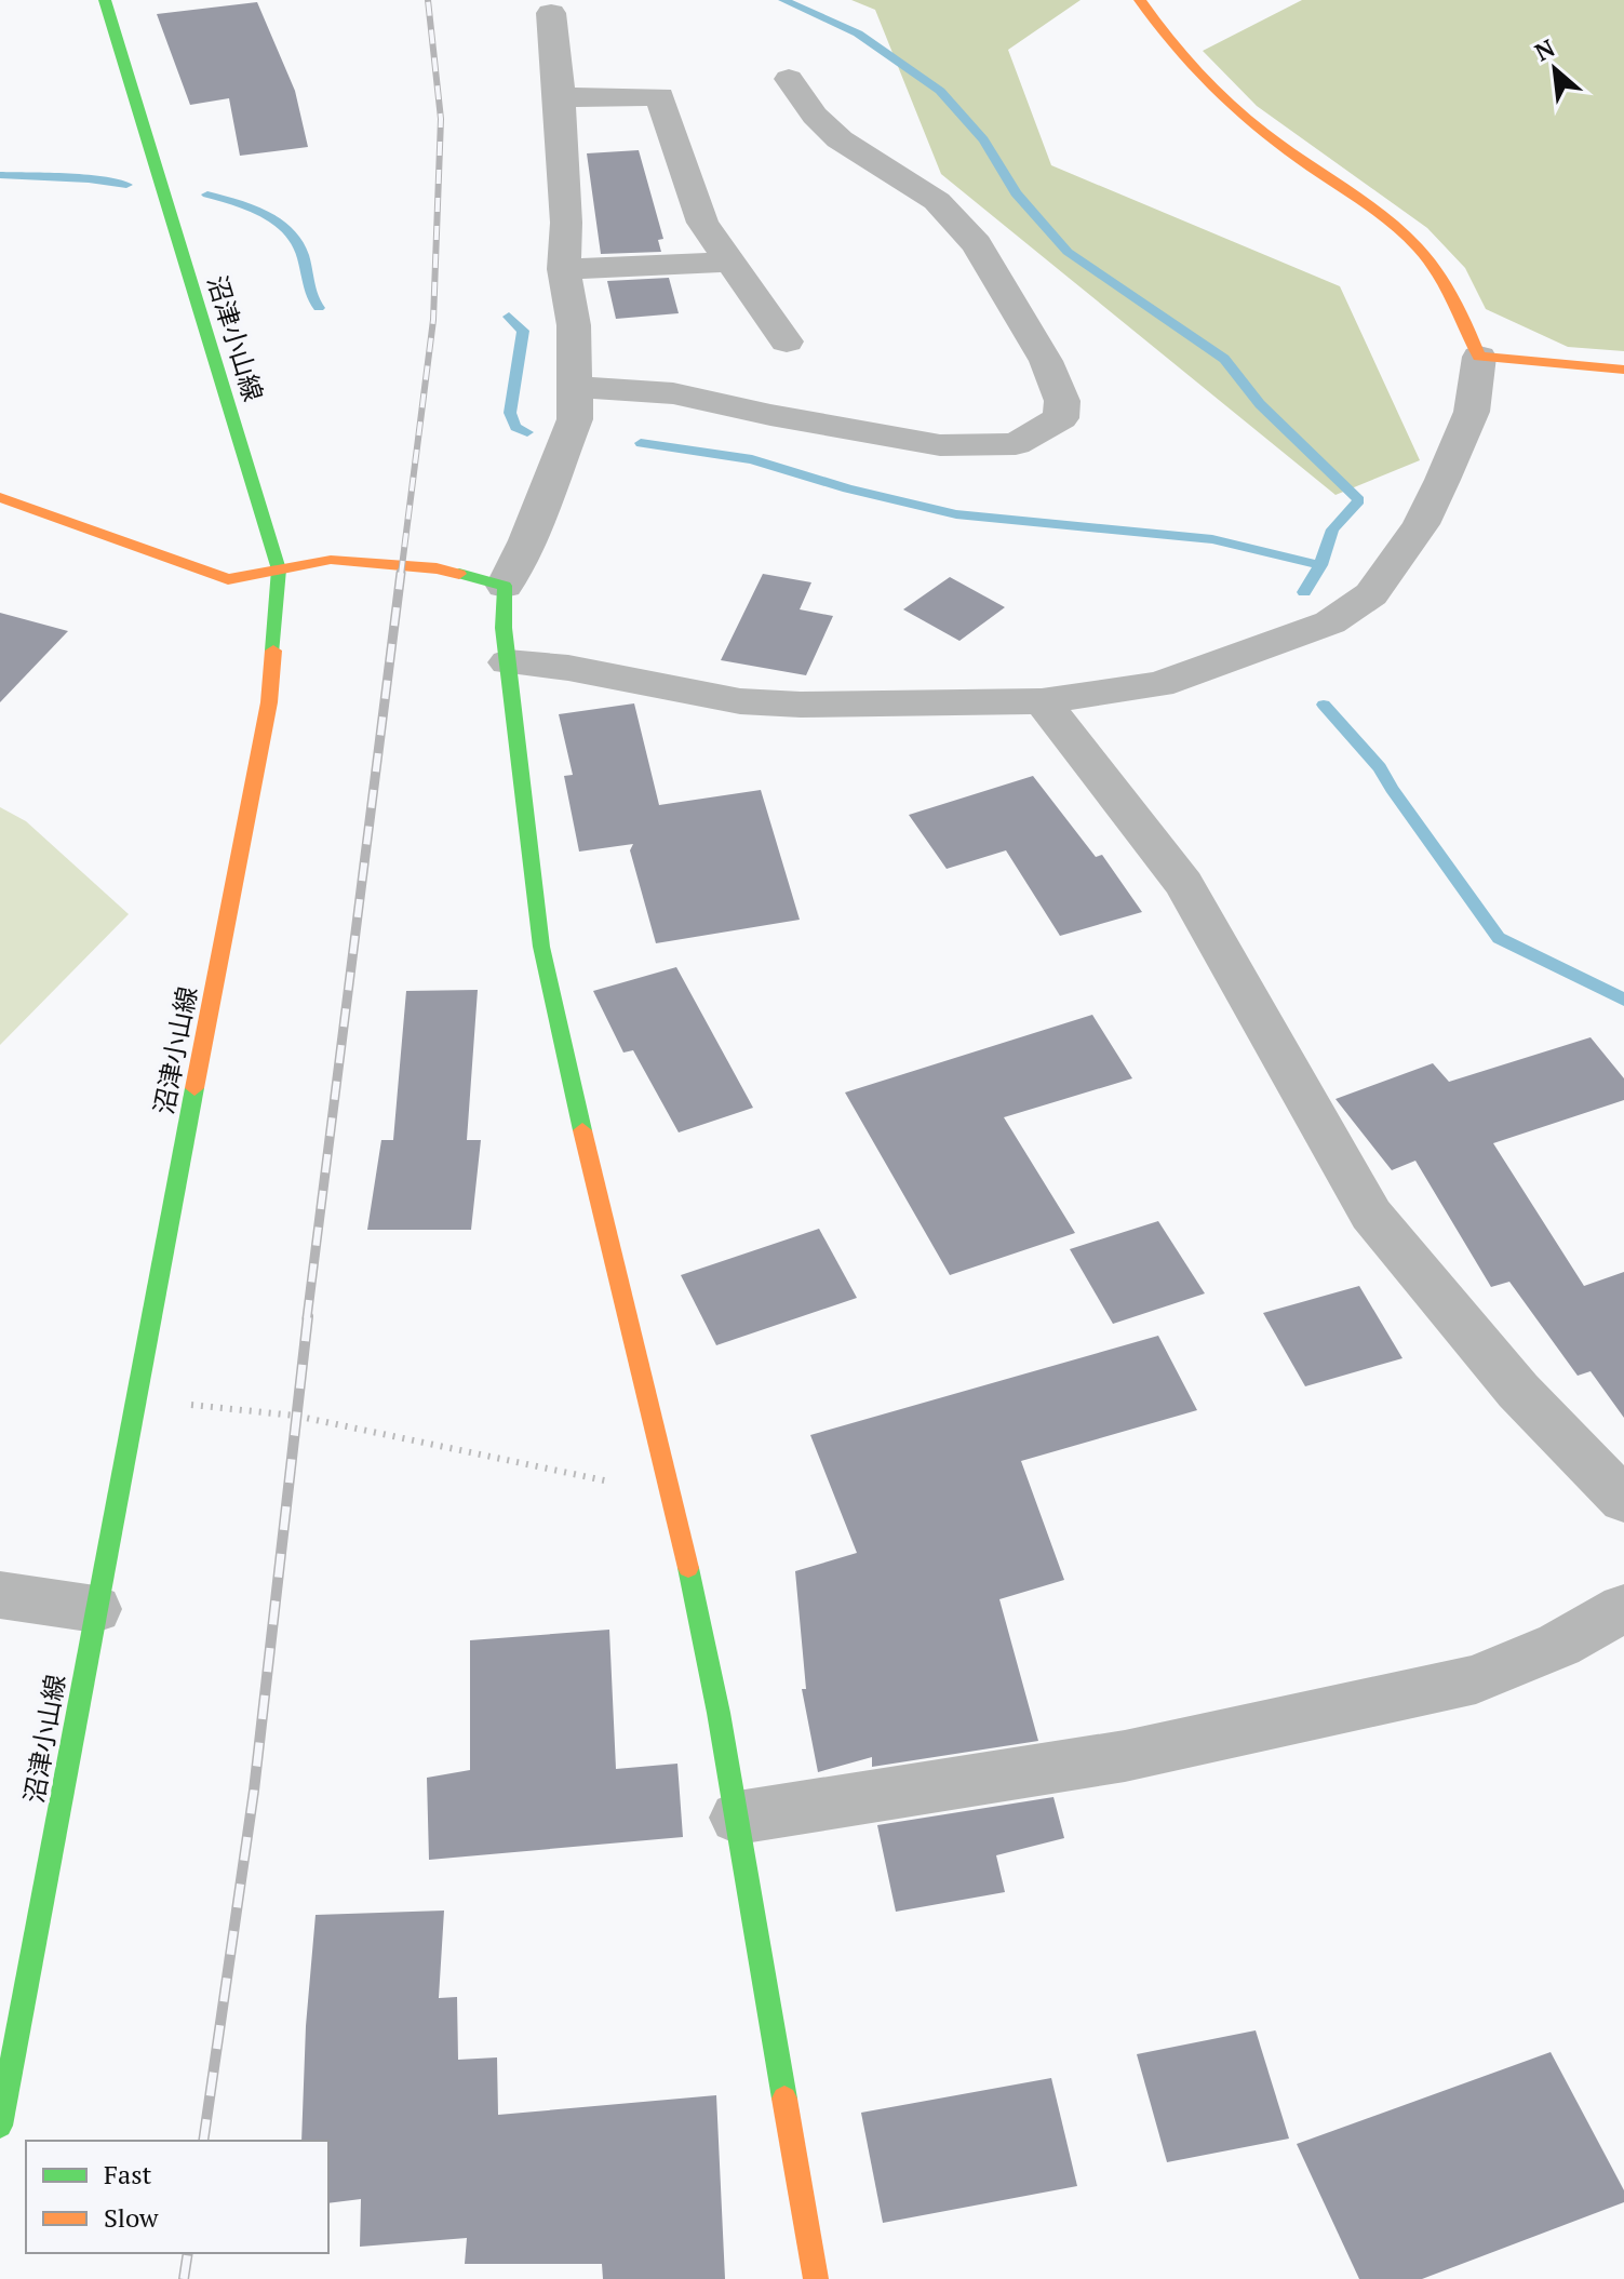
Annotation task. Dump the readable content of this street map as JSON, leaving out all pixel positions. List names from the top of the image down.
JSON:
{
  "streets": {
    "street": ["沼津小山線"]
  },
  "legend": ["Fast", "Slow"],
  "north": "top left"
}
